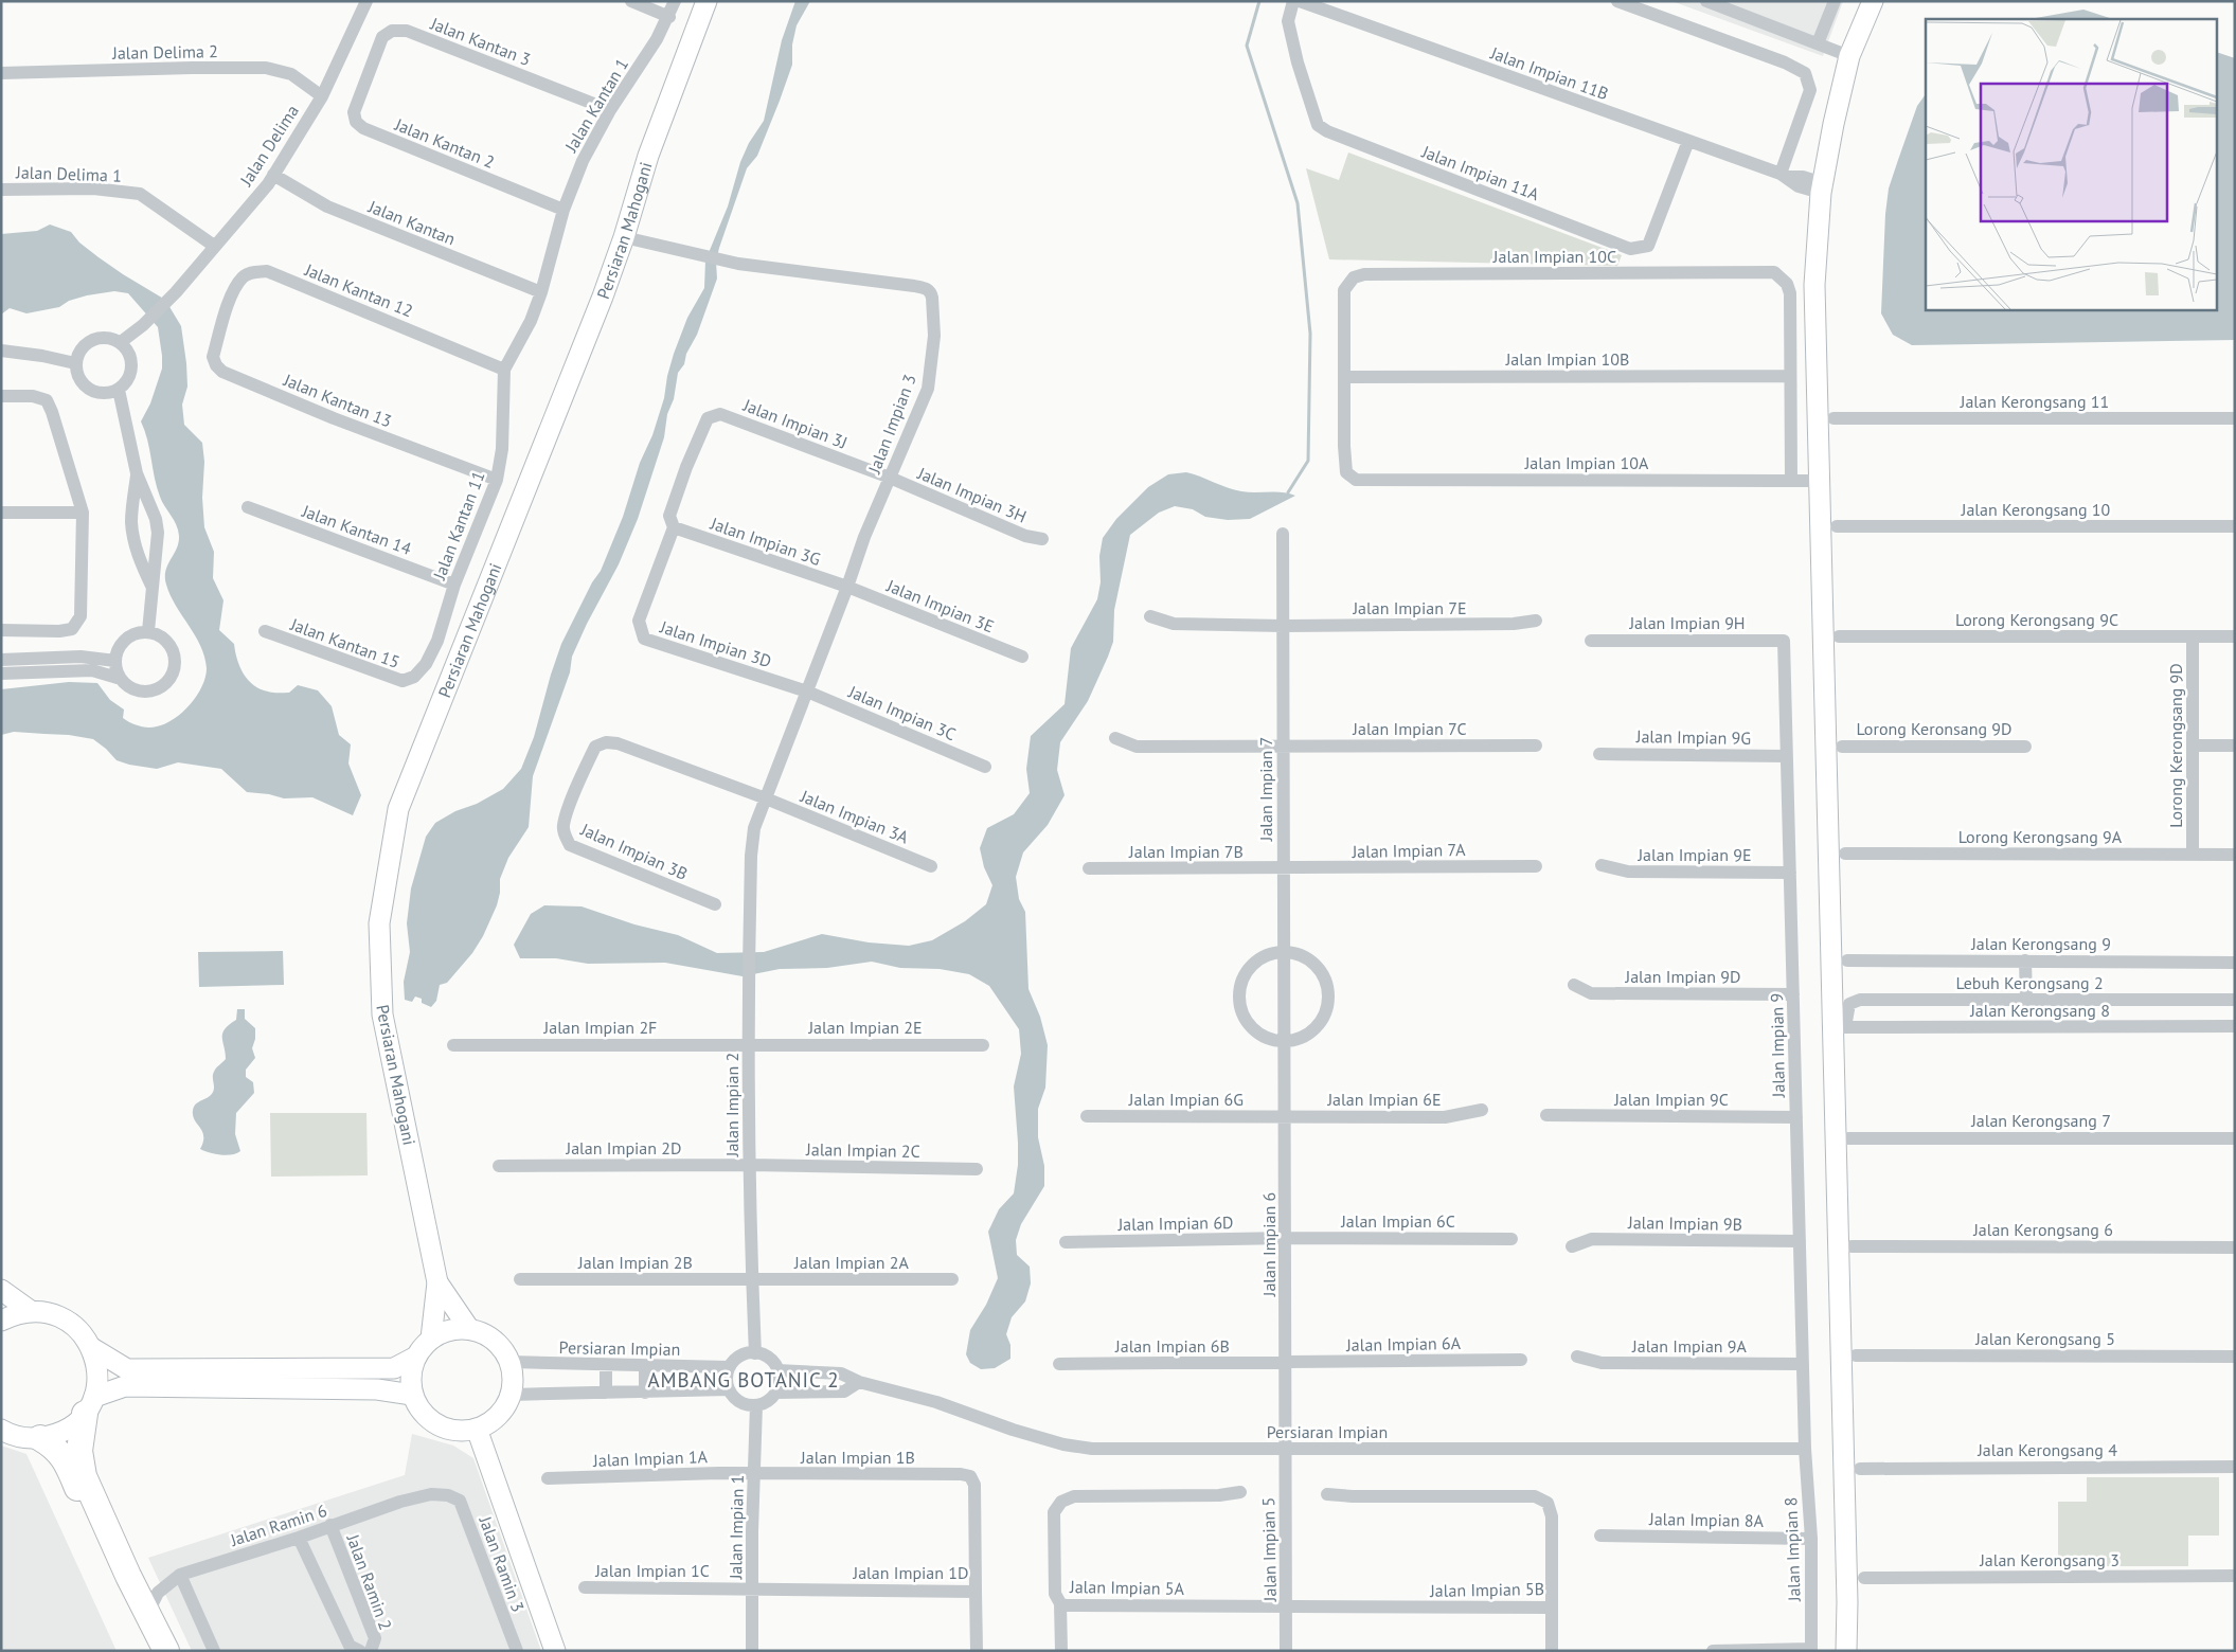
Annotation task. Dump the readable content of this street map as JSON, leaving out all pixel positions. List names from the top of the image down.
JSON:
{
  "streets": {
    "street": [
      "Jalan Kantan 3",
      "Jalan Delima 2",
      "Jalan Impian 11B",
      "Jalan Kantan 1",
      "Jalan Kantan 2",
      "Jalan Delima",
      "Jalan Impian 11A",
      "Jalan Delima 1",
      "Jalan Kantan",
      "Persiaran Mahogani",
      "Jalan Impian 10C",
      "Jalan Kantan 12",
      "Jalan Impian 10B",
      "Jalan Kantan 13",
      "Jalan Kerongsang 11",
      "Jalan Impian 3J",
      "Jalan Impian 3",
      "Jalan Impian 10A",
      "Jalan Impian 3H",
      "Jalan Kerongsang 10",
      "Jalan Kantan 11",
      "Jalan Kantan 14",
      "Jalan Impian 3G",
      "Jalan Impian 3E",
      "Jalan Impian 7E",
      "Lorong Kerongsang 9C",
      "Jalan Impian 9H",
      "Jalan Kantan 15",
      "Jalan Impian 3D",
      "Jalan Impian 3C",
      "Jalan Impian 7C",
      "Lorong Keronsang 9D",
      "Jalan Impian 9G",
      "Lorong Kerongsang 9D",
      "Jalan Impian 7",
      "Jalan Impian 3A",
      "Lorong Kerongsang 9A",
      "Jalan Impian 7A",
      "Jalan Impian 3B",
      "Jalan Impian 7B",
      "Jalan Impian 9E",
      "Jalan Kerongsang 9",
      "Jalan Impian 9D",
      "Lebuh Kerongsang 2",
      "Jalan Kerongsang 8",
      "Jalan Impian 2F",
      "Jalan Impian 2E",
      "Jalan Impian 9",
      "Jalan Impian 6G",
      "Jalan Impian 6E",
      "Jalan Impian 9C",
      "Jalan Impian 2",
      "Jalan Kerongsang 7",
      "Jalan Impian 2D",
      "Jalan Impian 2C",
      "Jalan Impian 6C",
      "Jalan Impian 6D",
      "Jalan Impian 9B",
      "Jalan Kerongsang 6",
      "Jalan Impian 6",
      "Jalan Impian 2B",
      "Jalan Impian 2A",
      "Jalan Kerongsang 5",
      "Jalan Impian 6A",
      "Jalan Impian 6B",
      "Jalan Impian 9A",
      "Persiaran Impian",
      "Jalan Kerongsang 4",
      "Jalan Impian 1B",
      "Jalan Impian 1A",
      "Jalan Impian 8A",
      "Jalan Ramin 6",
      "Jalan Impian 1",
      "Jalan Impian 5",
      "Jalan Impian 8",
      "Jalan Kerongsang 3",
      "Jalan Ramin 3",
      "Jalan Impian 1C",
      "Jalan Impian 1D",
      "Jalan Ramin 2",
      "Jalan Impian 5A",
      "Jalan Impian 5B"
    ]
  },
  "crossings": [
    ["Jalan Kantan 3", "Jalan Kantan 1"],
    ["Jalan Kantan 3", "Jalan Kantan 2"],
    ["Jalan Delima 2", "Jalan Delima"],
    ["Jalan Impian 11B", "Jalan Impian 11A"],
    ["Jalan Kantan 1", "Jalan Kantan 2"],
    ["Jalan Kantan 1", "Jalan Kantan"],
    ["Jalan Kantan 1", "Jalan Kantan 11"],
    ["Jalan Delima", "Jalan Delima 1"],
    ["Jalan Delima", "Jalan Kantan"],
    ["Jalan Kantan", "Jalan Kantan 11"],
    ["Persiaran Mahogani", "Jalan Impian 3"],
    ["Jalan Impian 10C", "Jalan Impian 10B"],
    ["Jalan Impian 10C", "Jalan Impian 10A"],
    ["Jalan Kantan 12", "Jalan Kantan 13"],
    ["Jalan Kantan 12", "Jalan Kantan 11"],
    ["Jalan Impian 10B", "Jalan Impian 10A"],
    ["Jalan Kantan 13", "Jalan Kantan 11"],
    ["Jalan Impian 3J", "Jalan Impian 3"],
    ["Jalan Impian 3J", "Jalan Impian 3H"],
    ["Jalan Impian 3J", "Jalan Impian 3G"],
    ["Jalan Impian 3J", "Jalan Impian 3D"],
    ["Jalan Impian 3", "Jalan Impian 3H"],
    ["Jalan Impian 3", "Jalan Impian 3G"],
    ["Jalan Impian 3", "Jalan Impian 3E"],
    ["Jalan Impian 3", "Jalan Impian 3D"],
    ["Jalan Impian 3", "Jalan Impian 3C"],
    ["Jalan Impian 3", "Jalan Impian 3A"],
    ["Jalan Impian 3", "Jalan Impian 3B"],
    ["Jalan Impian 3", "Jalan Impian 2"],
    ["Jalan Kantan 11", "Jalan Kantan 14"],
    ["Jalan Kantan 11", "Jalan Kantan 15"],
    ["Jalan Impian 3G", "Jalan Impian 3E"],
    ["Jalan Impian 3G", "Jalan Impian 3D"],
    ["Jalan Impian 7E", "Jalan Impian 7"],
    ["Lorong Kerongsang 9C", "Lorong Kerongsang 9D"],
    ["Jalan Impian 9H", "Jalan Impian 9"],
    ["Jalan Impian 3D", "Jalan Impian 3C"],
    ["Jalan Impian 7C", "Jalan Impian 7"],
    ["Jalan Impian 9G", "Jalan Impian 9"],
    ["Lorong Kerongsang 9D", "Lorong Kerongsang 9A"],
    ["Jalan Impian 7", "Jalan Impian 7A"],
    ["Jalan Impian 7", "Jalan Impian 7B"],
    ["Jalan Impian 7", "Jalan Impian 6"],
    ["Jalan Impian 3A", "Jalan Impian 3B"],
    ["Jalan Impian 7A", "Jalan Impian 7B"],
    ["Jalan Impian 9E", "Jalan Impian 9"],
    ["Jalan Impian 9D", "Jalan Impian 9"],
    ["Lebuh Kerongsang 2", "Jalan Kerongsang 8"],
    ["Jalan Impian 2F", "Jalan Impian 2E"],
    ["Jalan Impian 2F", "Jalan Impian 2"],
    ["Jalan Impian 2E", "Jalan Impian 2"],
    ["Jalan Impian 9", "Jalan Impian 9C"],
    ["Jalan Impian 9", "Jalan Impian 9B"],
    ["Jalan Impian 9", "Jalan Impian 9A"],
    ["Jalan Impian 9", "Persiaran Impian"],
    ["Jalan Impian 9", "Jalan Impian 8"],
    ["Jalan Impian 6G", "Jalan Impian 6E"],
    ["Jalan Impian 6G", "Jalan Impian 6"],
    ["Jalan Impian 6E", "Jalan Impian 6"],
    ["Jalan Impian 2", "Jalan Impian 2D"],
    ["Jalan Impian 2", "Jalan Impian 2C"],
    ["Jalan Impian 2", "Jalan Impian 2B"],
    ["Jalan Impian 2", "Jalan Impian 2A"],
    ["Jalan Impian 2", "Persiaran Impian"],
    ["Jalan Impian 2", "Jalan Impian 1"],
    ["Jalan Impian 2D", "Jalan Impian 2C"],
    ["Jalan Impian 6C", "Jalan Impian 6D"],
    ["Jalan Impian 6C", "Jalan Impian 6"],
    ["Jalan Impian 6D", "Jalan Impian 6"],
    ["Jalan Impian 6", "Jalan Impian 6A"],
    ["Jalan Impian 6", "Jalan Impian 6B"],
    ["Jalan Impian 6", "Persiaran Impian"],
    ["Jalan Impian 6", "Jalan Impian 5"],
    ["Jalan Impian 2B", "Jalan Impian 2A"],
    ["Jalan Impian 6A", "Jalan Impian 6B"],
    ["Persiaran Impian", "Jalan Impian 1"],
    ["Persiaran Impian", "Jalan Impian 5"],
    ["Persiaran Impian", "Jalan Impian 8"],
    ["Jalan Impian 1B", "Jalan Impian 1A"],
    ["Jalan Impian 1B", "Jalan Impian 1"],
    ["Jalan Impian 1B", "Jalan Impian 1D"],
    ["Jalan Impian 1A", "Jalan Impian 1"],
    ["Jalan Impian 8A", "Jalan Impian 8"],
    ["Jalan Ramin 6", "Jalan Ramin 3"],
    ["Jalan Ramin 6", "Jalan Ramin 2"],
    ["Jalan Impian 1", "Jalan Impian 1C"],
    ["Jalan Impian 1", "Jalan Impian 1D"],
    ["Jalan Impian 5", "Jalan Impian 5A"],
    ["Jalan Impian 5", "Jalan Impian 5B"],
    ["Jalan Impian 1C", "Jalan Impian 1D"],
    ["Jalan Impian 5A", "Jalan Impian 5B"]
  ],
  "districts": ["AMBANG BOTANIC 2"]
}
